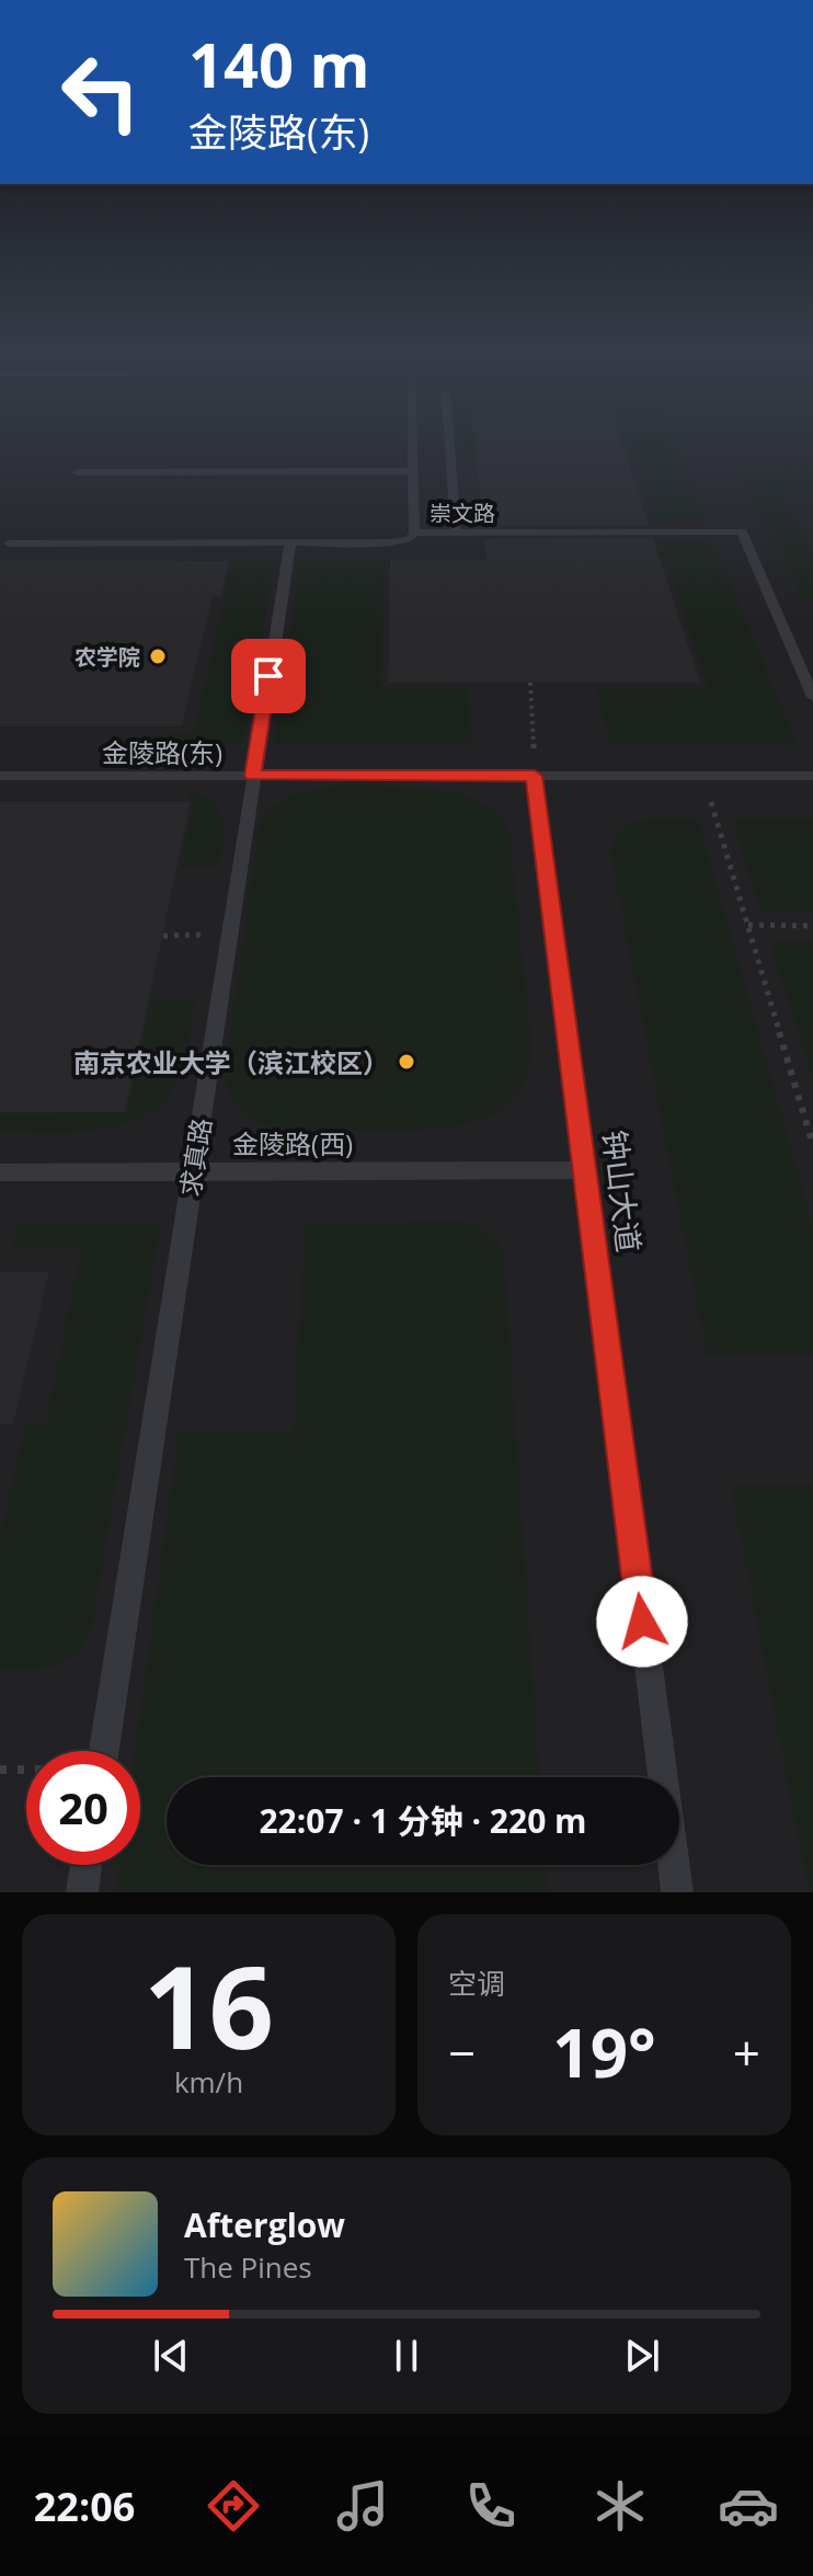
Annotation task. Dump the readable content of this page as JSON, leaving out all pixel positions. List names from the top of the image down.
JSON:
{
  "streets": {
    "lane": [
      "崇文路",
      "金陵路(东)",
      "金陵路(西)",
      "求真路",
      "钟山大道"
    ]
  },
  "crossings": [
    ["崇文路", "求真路"],
    ["金陵路(东)", "求真路"],
    ["金陵路(东)", "钟山大道"],
    ["金陵路(西)", "求真路"],
    ["金陵路(西)", "钟山大道"]
  ],
  "places": ["农学院", "南京农业大学（滨江校区）"],
  "page": {
    "turn": ["140 m", "金陵路(东)"],
    "limit": "20",
    "trip": "22:07 · 1 分钟 · 220 m",
    "tile": [
      ["16", "km/h"],
      "空调"
    ],
    "heat": ["−", "19°", "+"],
    "song": ["Afterglow", "The Pines"],
    "tabs": "22:06"
  }
}
